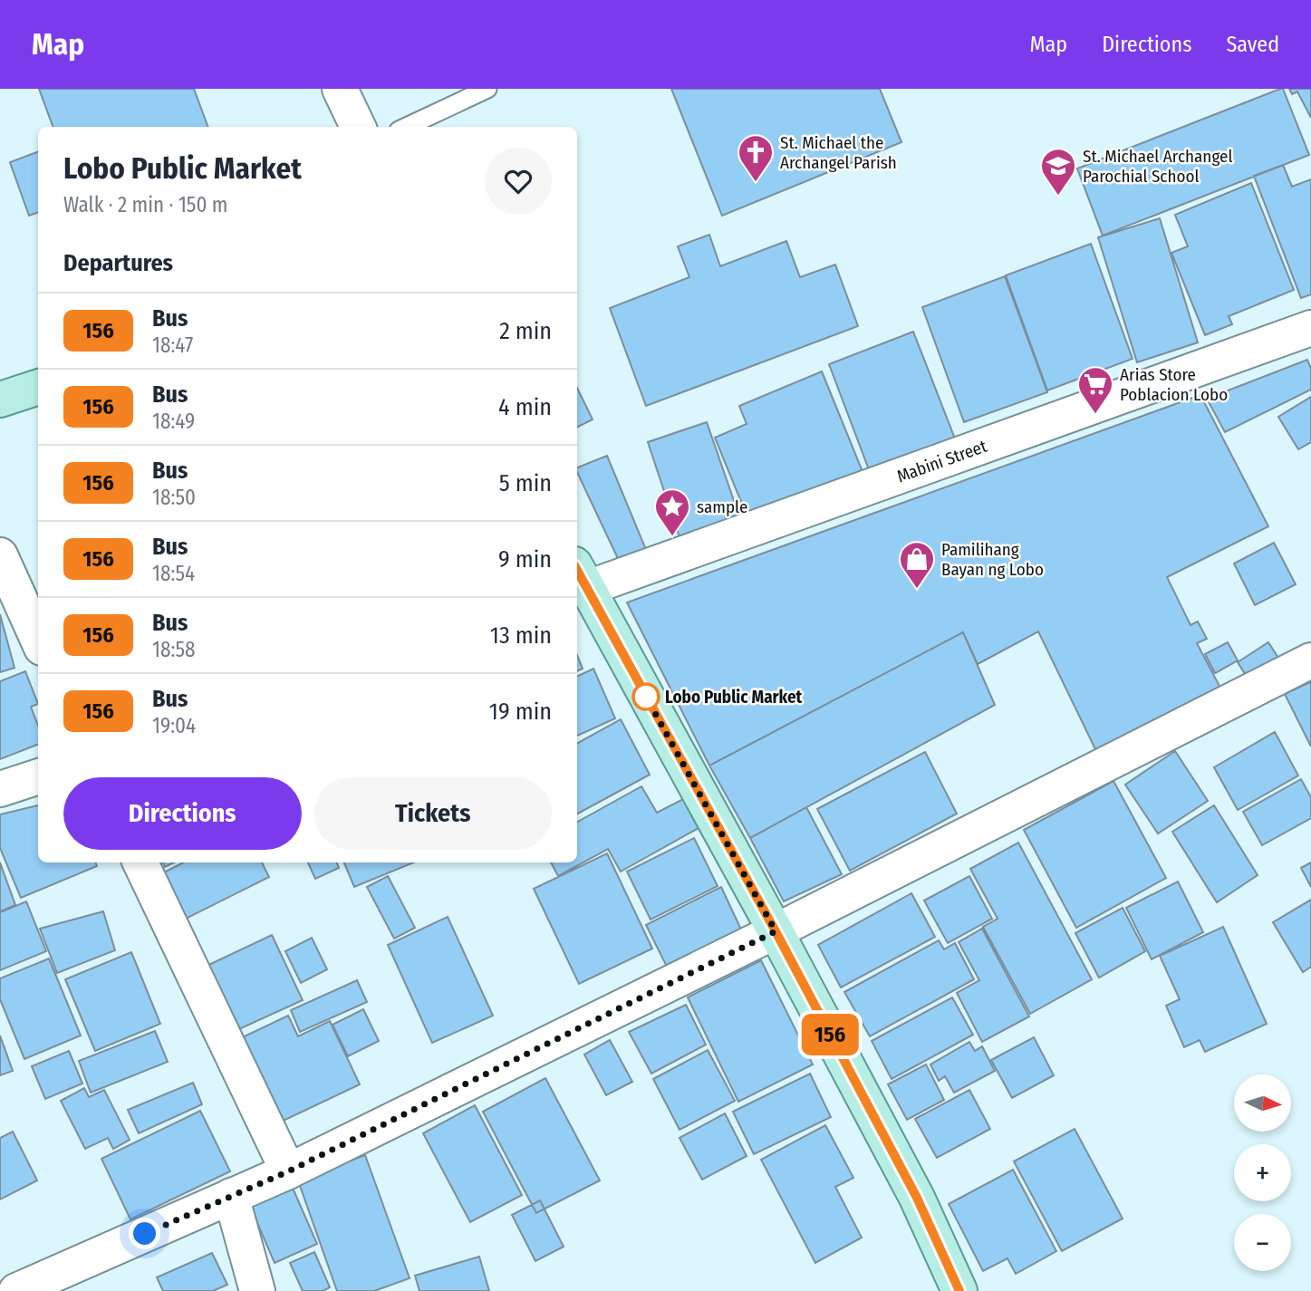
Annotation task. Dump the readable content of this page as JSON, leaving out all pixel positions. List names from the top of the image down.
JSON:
{
  "streets": {
    "street": ["Mabini Street"]
  },
  "places": {
    "church": ["St. Michael the Archangel Parish"],
    "school or university": ["St. Michael Archangel Parochial School"],
    "supermarket": ["Arias Store Poblacion Lobo"],
    "place": ["sample"],
    "shop": ["Pamilihang Bayan ng Lobo"],
    "other": ["Lobo Public Market"]
  },
  "lines": ["bus line 156"],
  "north": "right",
  "page": {
    "header": "Map",
    "nav": ["Map", "Directions", "Saved"],
    "on_map": "156",
    "heading": [
      ["Lobo Public Market", "Walk · 2 min · 150 m"],
      "Departures"
    ],
    "list": [
      {
        "mark": "156",
        "name": "Bus",
        "note": "18:47",
        "value": "2 min"
      },
      {
        "mark": "156",
        "name": "Bus",
        "note": "18:49",
        "value": "4 min"
      },
      {
        "mark": "156",
        "name": "Bus",
        "note": "18:50",
        "value": "5 min"
      },
      {
        "mark": "156",
        "name": "Bus",
        "note": "18:54",
        "value": "9 min"
      },
      {
        "mark": "156",
        "name": "Bus",
        "note": "18:58",
        "value": "13 min"
      },
      {
        "mark": "156",
        "name": "Bus",
        "note": "19:04",
        "value": "19 min"
      }
    ],
    "buttons": ["Directions", "Tickets"],
    "map_buttons": ["+", "−"]
  }
}
